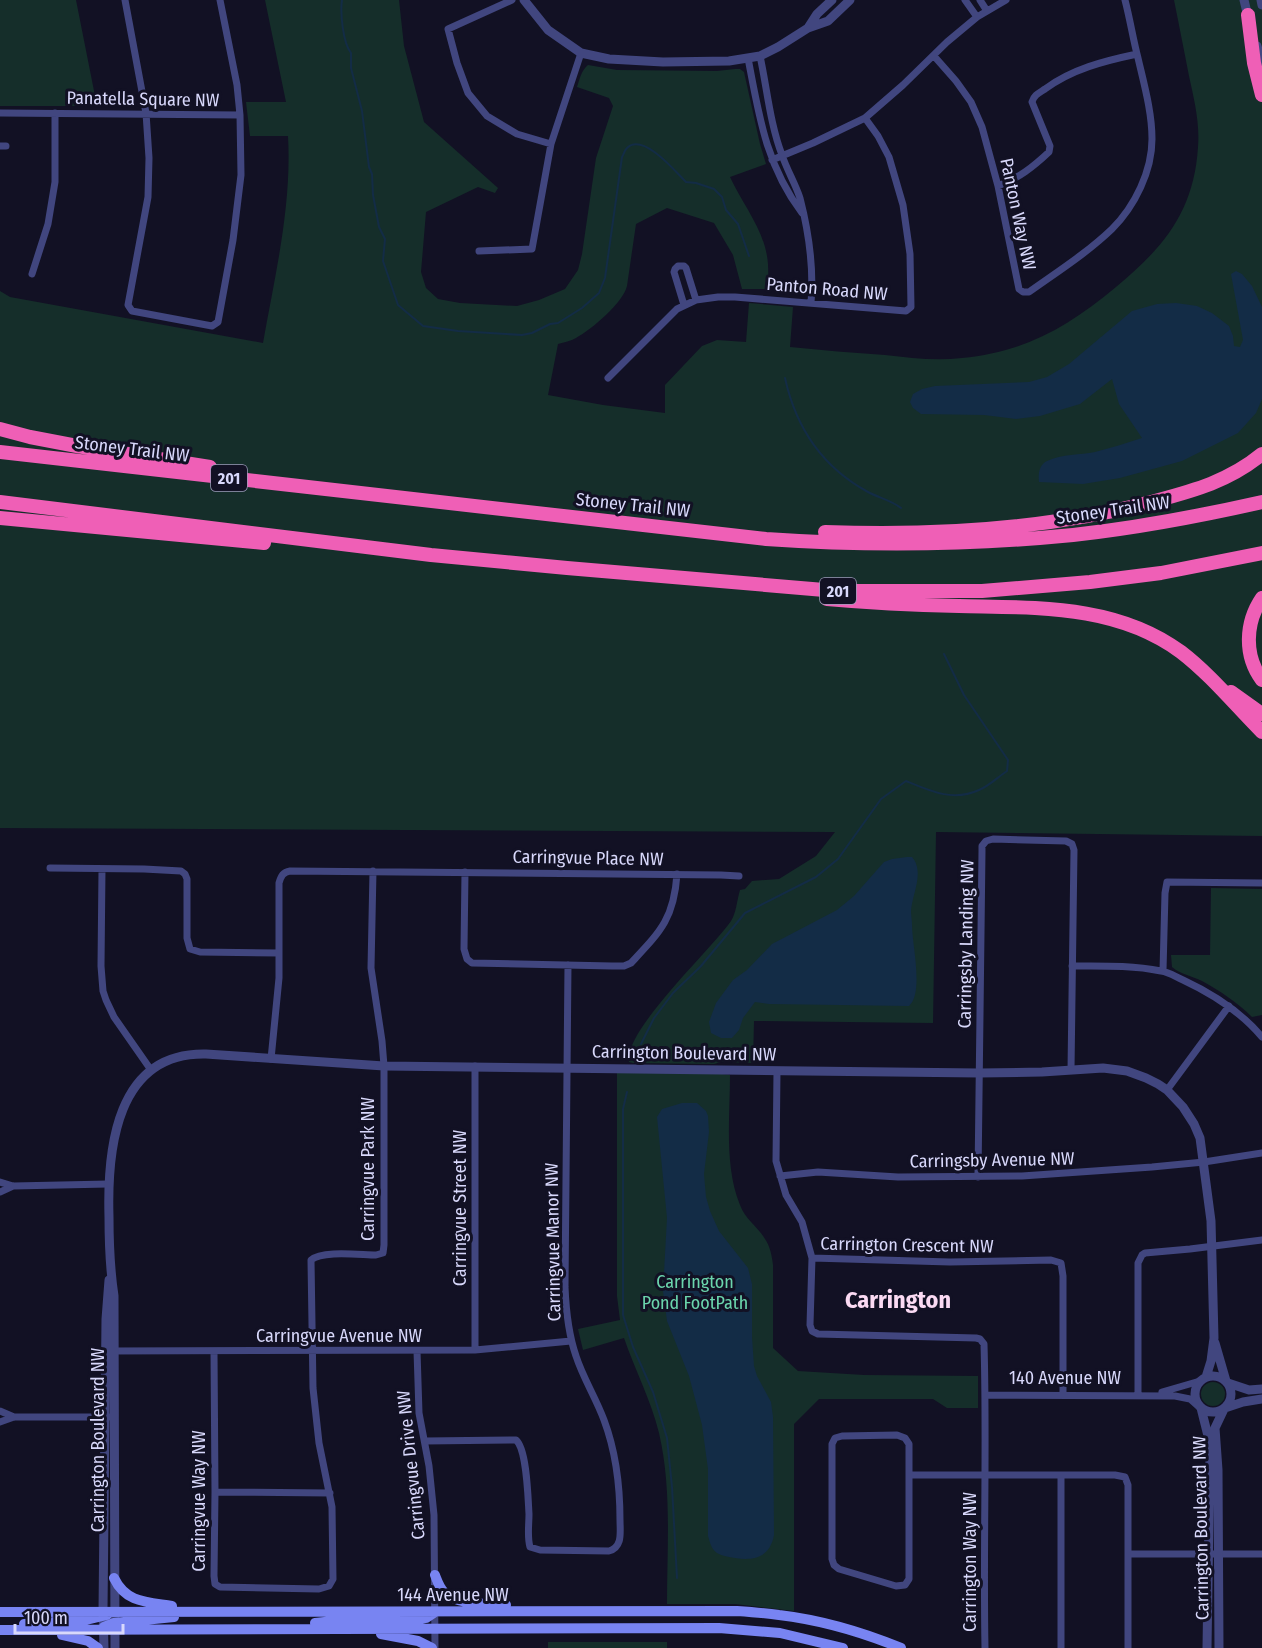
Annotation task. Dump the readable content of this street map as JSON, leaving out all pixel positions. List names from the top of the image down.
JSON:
{
  "streets": {
    "highway": ["Stoney Trail NW", "201"],
    "main road": ["144 Avenue NW"],
    "street": [
      "Panatella Square NW",
      "Panton Way NW",
      "Panton Road NW",
      "Carringvue Place NW",
      "Carringsby Landing NW",
      "Carrington Boulevard NW",
      "Carringsby Avenue NW",
      "Carringvue Park NW",
      "Carringvue Street NW",
      "Carringvue Manor NW",
      "Carrington Crescent NW",
      "Carringvue Avenue NW",
      "140 Avenue NW",
      "Carringvue Drive NW",
      "Carringvue Way NW",
      "Carrington Way NW"
    ]
  },
  "crossings": [
    ["Carringvue Place NW", "Carrington Boulevard NW"],
    ["Carringvue Place NW", "Carringvue Manor NW"],
    ["Carringsby Landing NW", "Carrington Boulevard NW"],
    ["Carrington Boulevard NW", "Carringsby Avenue NW"],
    ["Carrington Boulevard NW", "Carringvue Park NW"],
    ["Carrington Boulevard NW", "Carringvue Street NW"],
    ["Carrington Boulevard NW", "Carringvue Manor NW"],
    ["Carrington Boulevard NW", "Carringvue Avenue NW"],
    ["Carrington Boulevard NW", "140 Avenue NW"],
    ["Carrington Boulevard NW", "144 Avenue NW"],
    ["Carringvue Park NW", "Carringvue Avenue NW"],
    ["Carringvue Park NW", "Carringvue Way NW"],
    ["Carringvue Street NW", "Carringvue Avenue NW"],
    ["Carringvue Manor NW", "Carringvue Avenue NW"],
    ["Carringvue Manor NW", "Carringvue Drive NW"],
    ["Carrington Crescent NW", "140 Avenue NW"],
    ["Carrington Crescent NW", "Carrington Way NW"],
    ["Carringvue Avenue NW", "Carringvue Drive NW"],
    ["Carringvue Avenue NW", "Carringvue Way NW"],
    ["140 Avenue NW", "Carrington Way NW"],
    ["Carringvue Drive NW", "144 Avenue NW"]
  ],
  "districts": ["Carrington"],
  "parks": ["Carrington Pond FootPath"],
  "scale_bar": "100 m"
}
